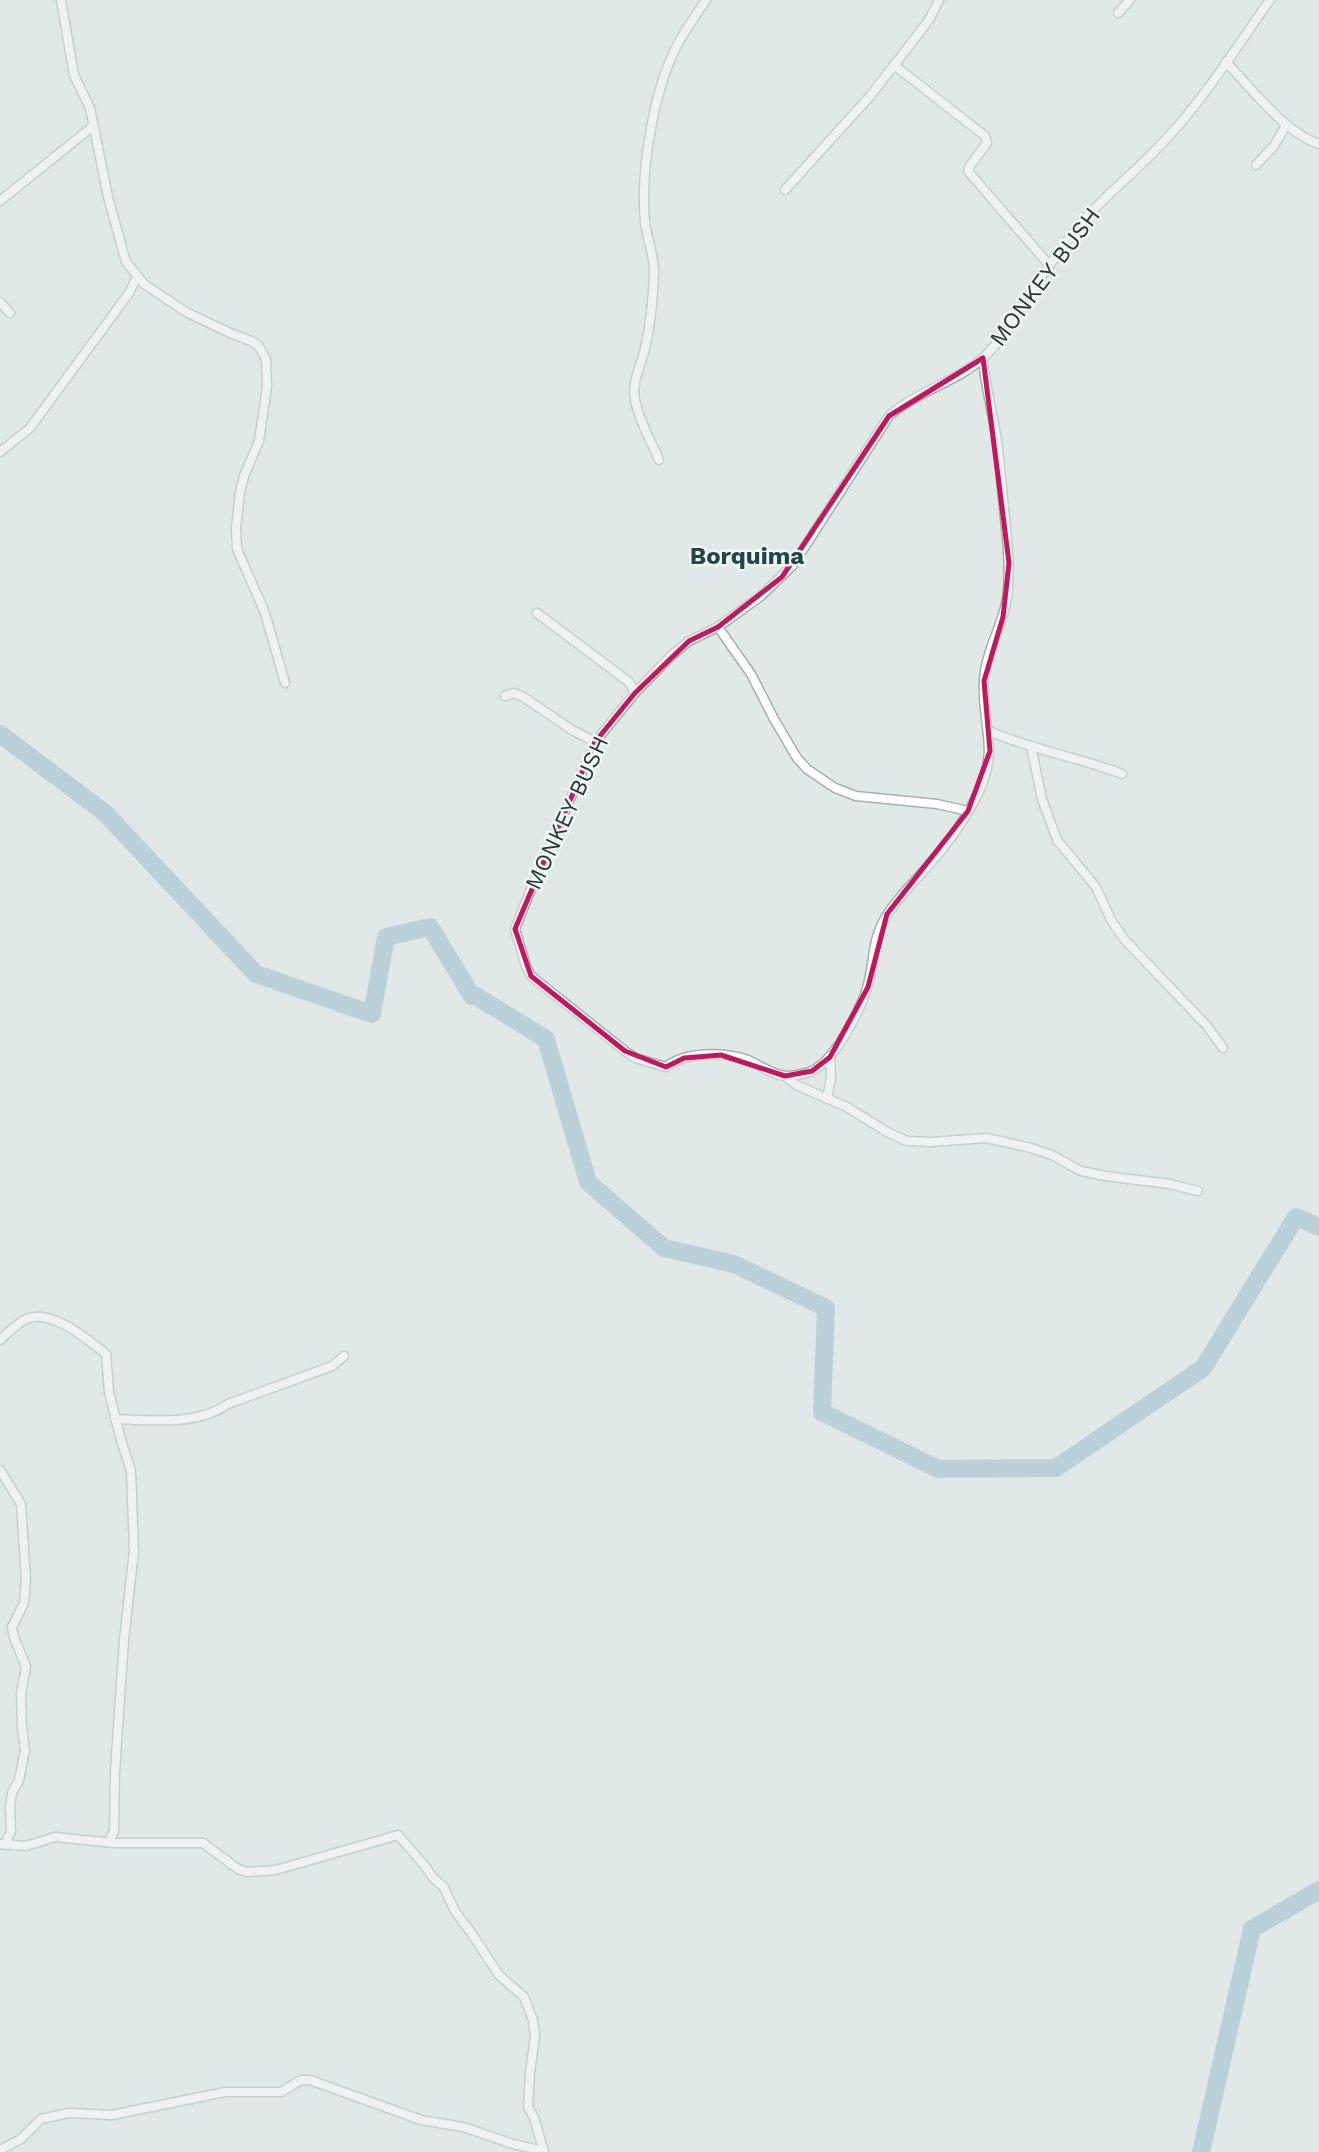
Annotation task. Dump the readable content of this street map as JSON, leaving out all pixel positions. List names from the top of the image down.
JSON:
{
  "streets": {
    "street": ["MONKEY BUSH"]
  },
  "districts": ["Borquima"]
}
